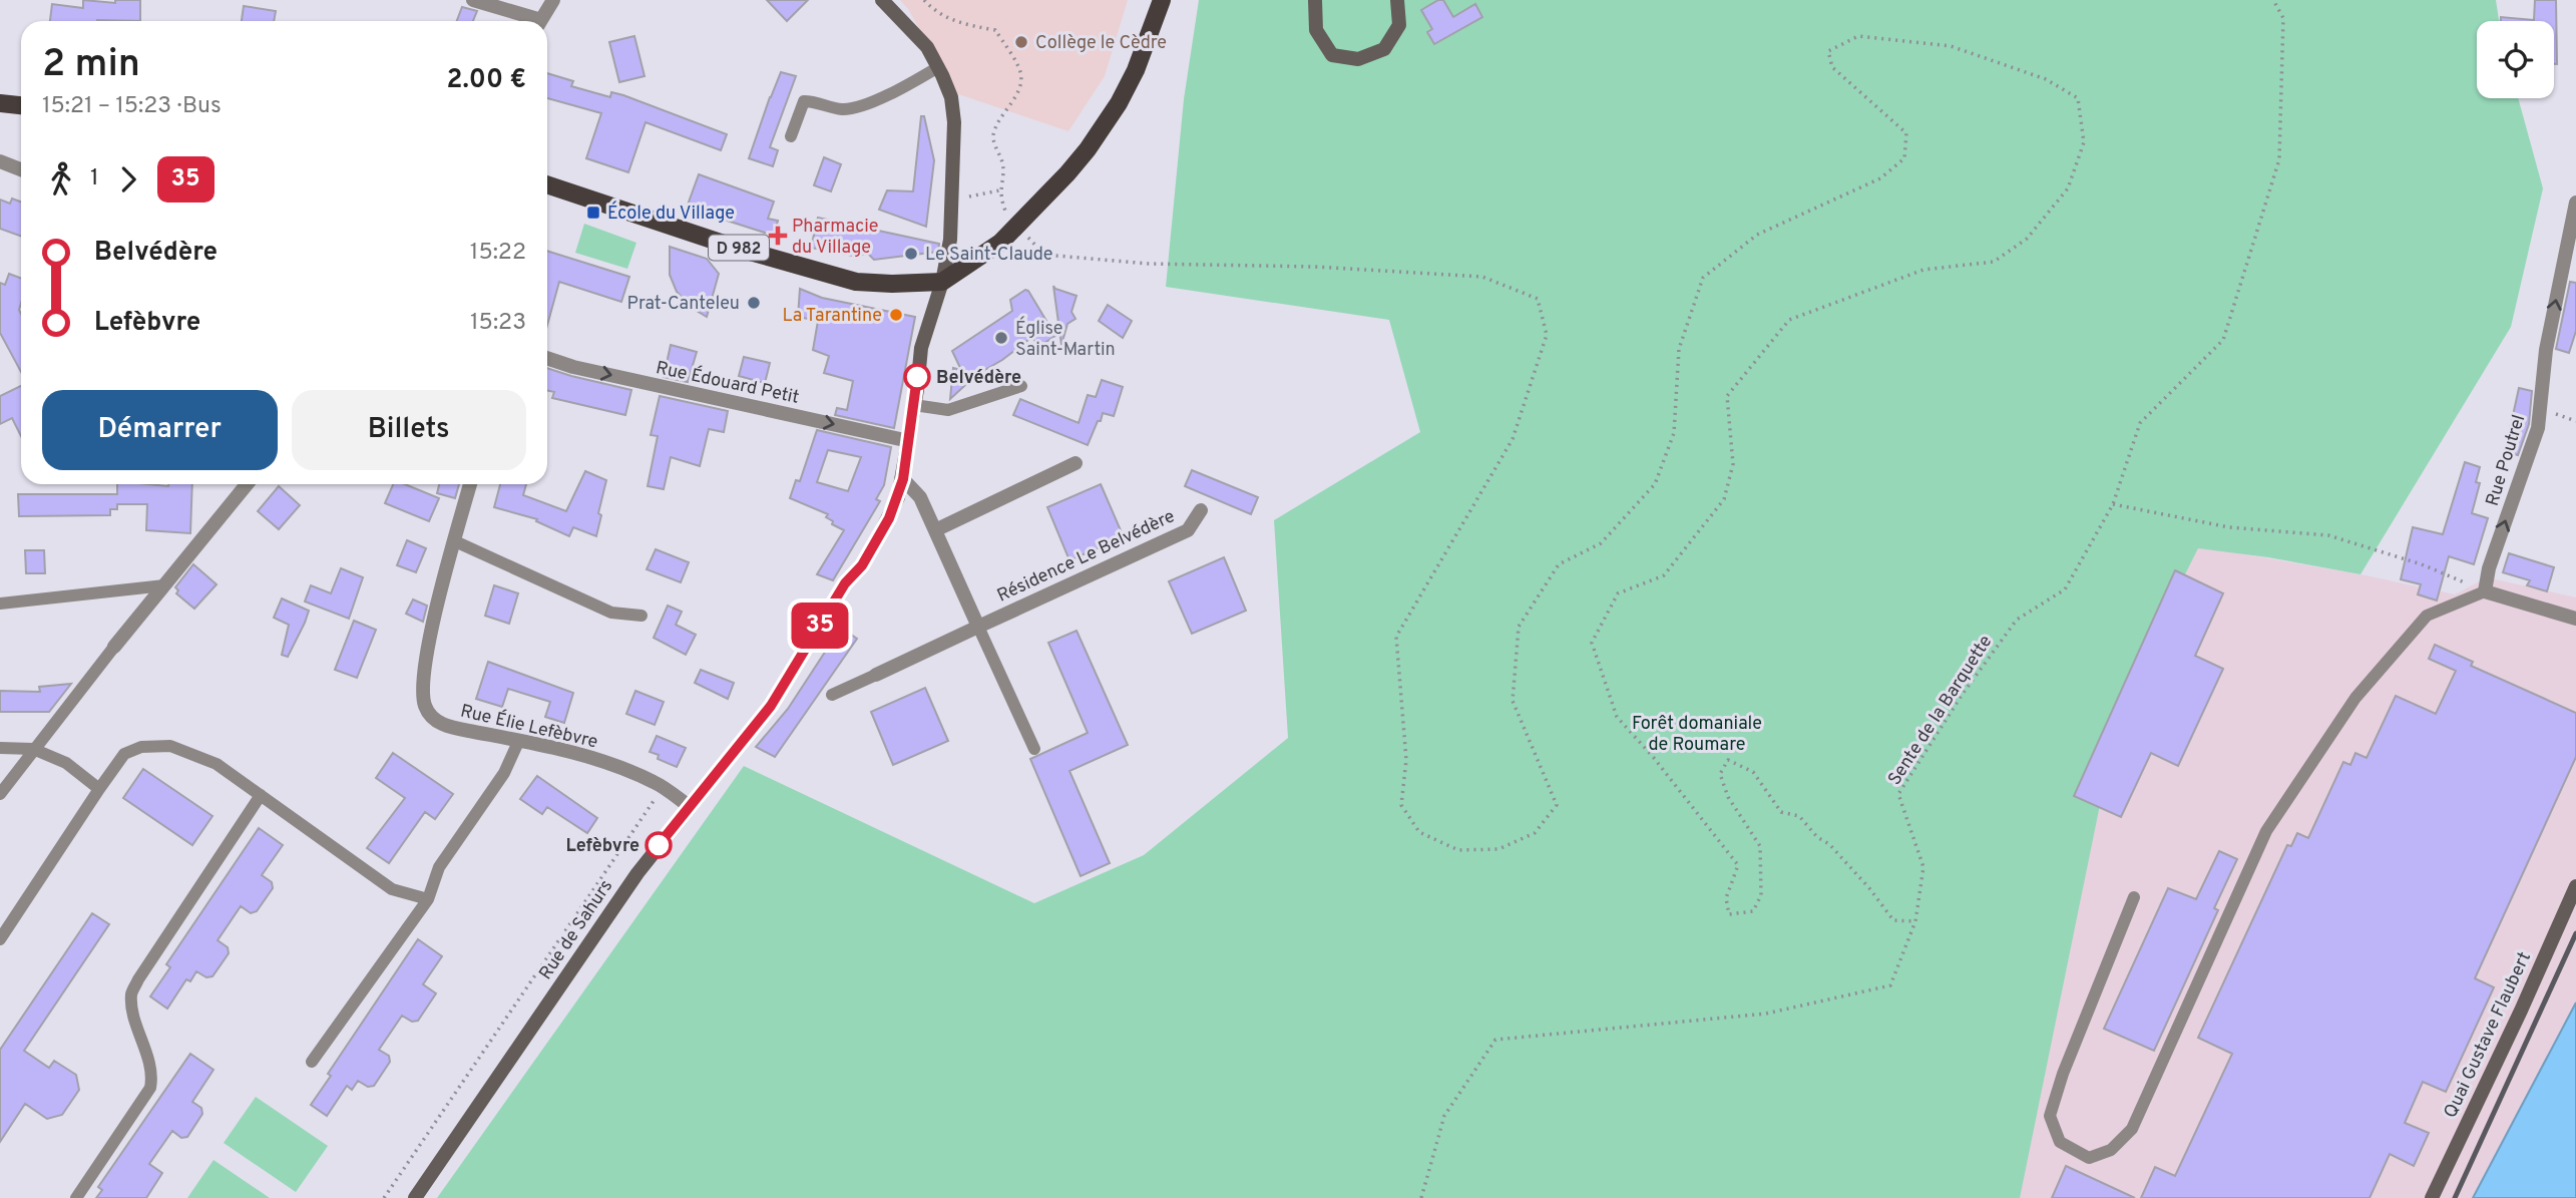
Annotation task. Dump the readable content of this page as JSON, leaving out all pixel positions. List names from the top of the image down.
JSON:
{
  "streets": {
    "main road": ["D 982"],
    "street": [
      "Rue Édouard Petit",
      "Rue Poutrel",
      "Résidence Le Belvédère",
      "Rue Élie Lefèbvre",
      "Rue de Sahurs",
      "Quai Gustave Flaubert"
    ],
    "path": ["Sente de la Barquette"]
  },
  "crossings": [
    ["D 982", "Rue de Sahurs"],
    ["Rue Édouard Petit", "Rue de Sahurs"],
    ["Rue Élie Lefèbvre", "Rue de Sahurs"]
  ],
  "one_way": ["Rue Édouard Petit", "Rue Poutrel"],
  "parks": ["Forêt domaniale de Roumare"],
  "places": {
    "other": [
      "Collège le Cèdre",
      "Le Saint-Claude",
      "Prat-Canteleu",
      "La Tarantine",
      "Église Saint-Martin",
      "Belvédère",
      "Lefèbvre"
    ],
    "transit": ["École du Village"],
    "health": ["Pharmacie du Village"]
  },
  "lines": ["bus line 35"],
  "page": {
    "on_map": "35",
    "heading": ["2 min", "15:21 – 15:23 · Bus", "2.00 €"],
    "legs": ["1", "35"],
    "list": [
      {
        "name": "Belvédère",
        "value": "15:22"
      },
      {
        "name": "Lefèbvre",
        "value": "15:23"
      }
    ],
    "buttons": ["Démarrer", "Billets"]
  }
}
